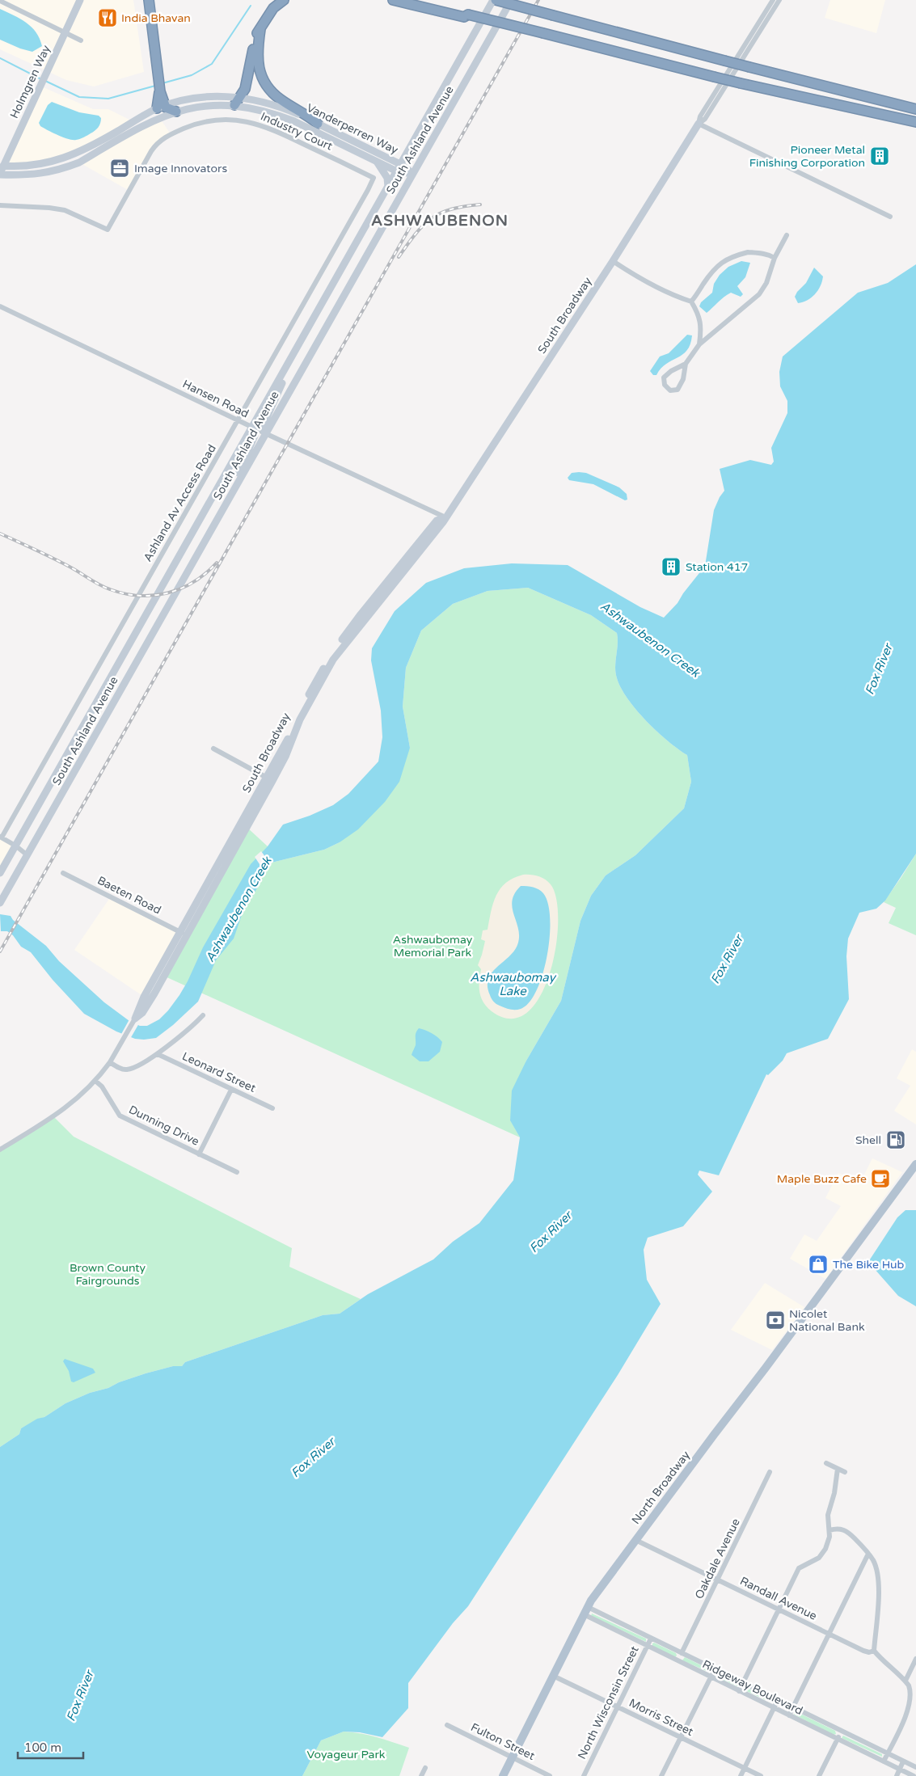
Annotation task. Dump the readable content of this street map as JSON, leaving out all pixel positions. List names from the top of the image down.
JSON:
{
  "streets": {
    "main road": ["North Broadway"],
    "street": [
      "Holmgren Way",
      "Vanderperren Way",
      "Industry Court",
      "South Ashland Avenue",
      "South Broadway",
      "Hansen Road",
      "Ashland Av Access Road",
      "Baeten Road",
      "Leonard Street",
      "Dunning Drive",
      "Oakdale Avenue",
      "Randall Avenue",
      "Ridgeway Boulevard",
      "North Wisconsin Street",
      "Morris Street",
      "Fulton Street"
    ]
  },
  "crossings": [
    ["Holmgren Way", "Vanderperren Way"],
    ["Vanderperren Way", "South Ashland Avenue"],
    ["Industry Court", "Ashland Av Access Road"],
    ["South Ashland Avenue", "Hansen Road"],
    ["South Broadway", "Hansen Road"],
    ["South Broadway", "Baeten Road"],
    ["South Broadway", "Dunning Drive"],
    ["Hansen Road", "Ashland Av Access Road"],
    ["North Broadway", "Randall Avenue"],
    ["North Broadway", "Ridgeway Boulevard"],
    ["North Broadway", "Morris Street"],
    ["North Broadway", "Fulton Street"],
    ["Oakdale Avenue", "Randall Avenue"],
    ["Oakdale Avenue", "Ridgeway Boulevard"],
    ["Ridgeway Boulevard", "North Wisconsin Street"],
    ["North Wisconsin Street", "Morris Street"]
  ],
  "districts": ["ASHWAUBENON"],
  "water": ["Ashwaubenon Creek", "Fox River", "Ashwaubomay Lake"],
  "parks": ["Ashwaubomay Memorial Park", "Brown County Fairgrounds", "Voyageur Park"],
  "places": {
    "restaurant": ["India Bhavan"],
    "building": ["Pioneer Metal Finishing Corporation", "Station 417"],
    "office": ["Image Innovators"],
    "fuel station": ["Shell"],
    "cafe": ["Maple Buzz Cafe"],
    "shop": ["The Bike Hub"],
    "bank": ["Nicolet National Bank"]
  },
  "scale_bar": "100 m"
}
